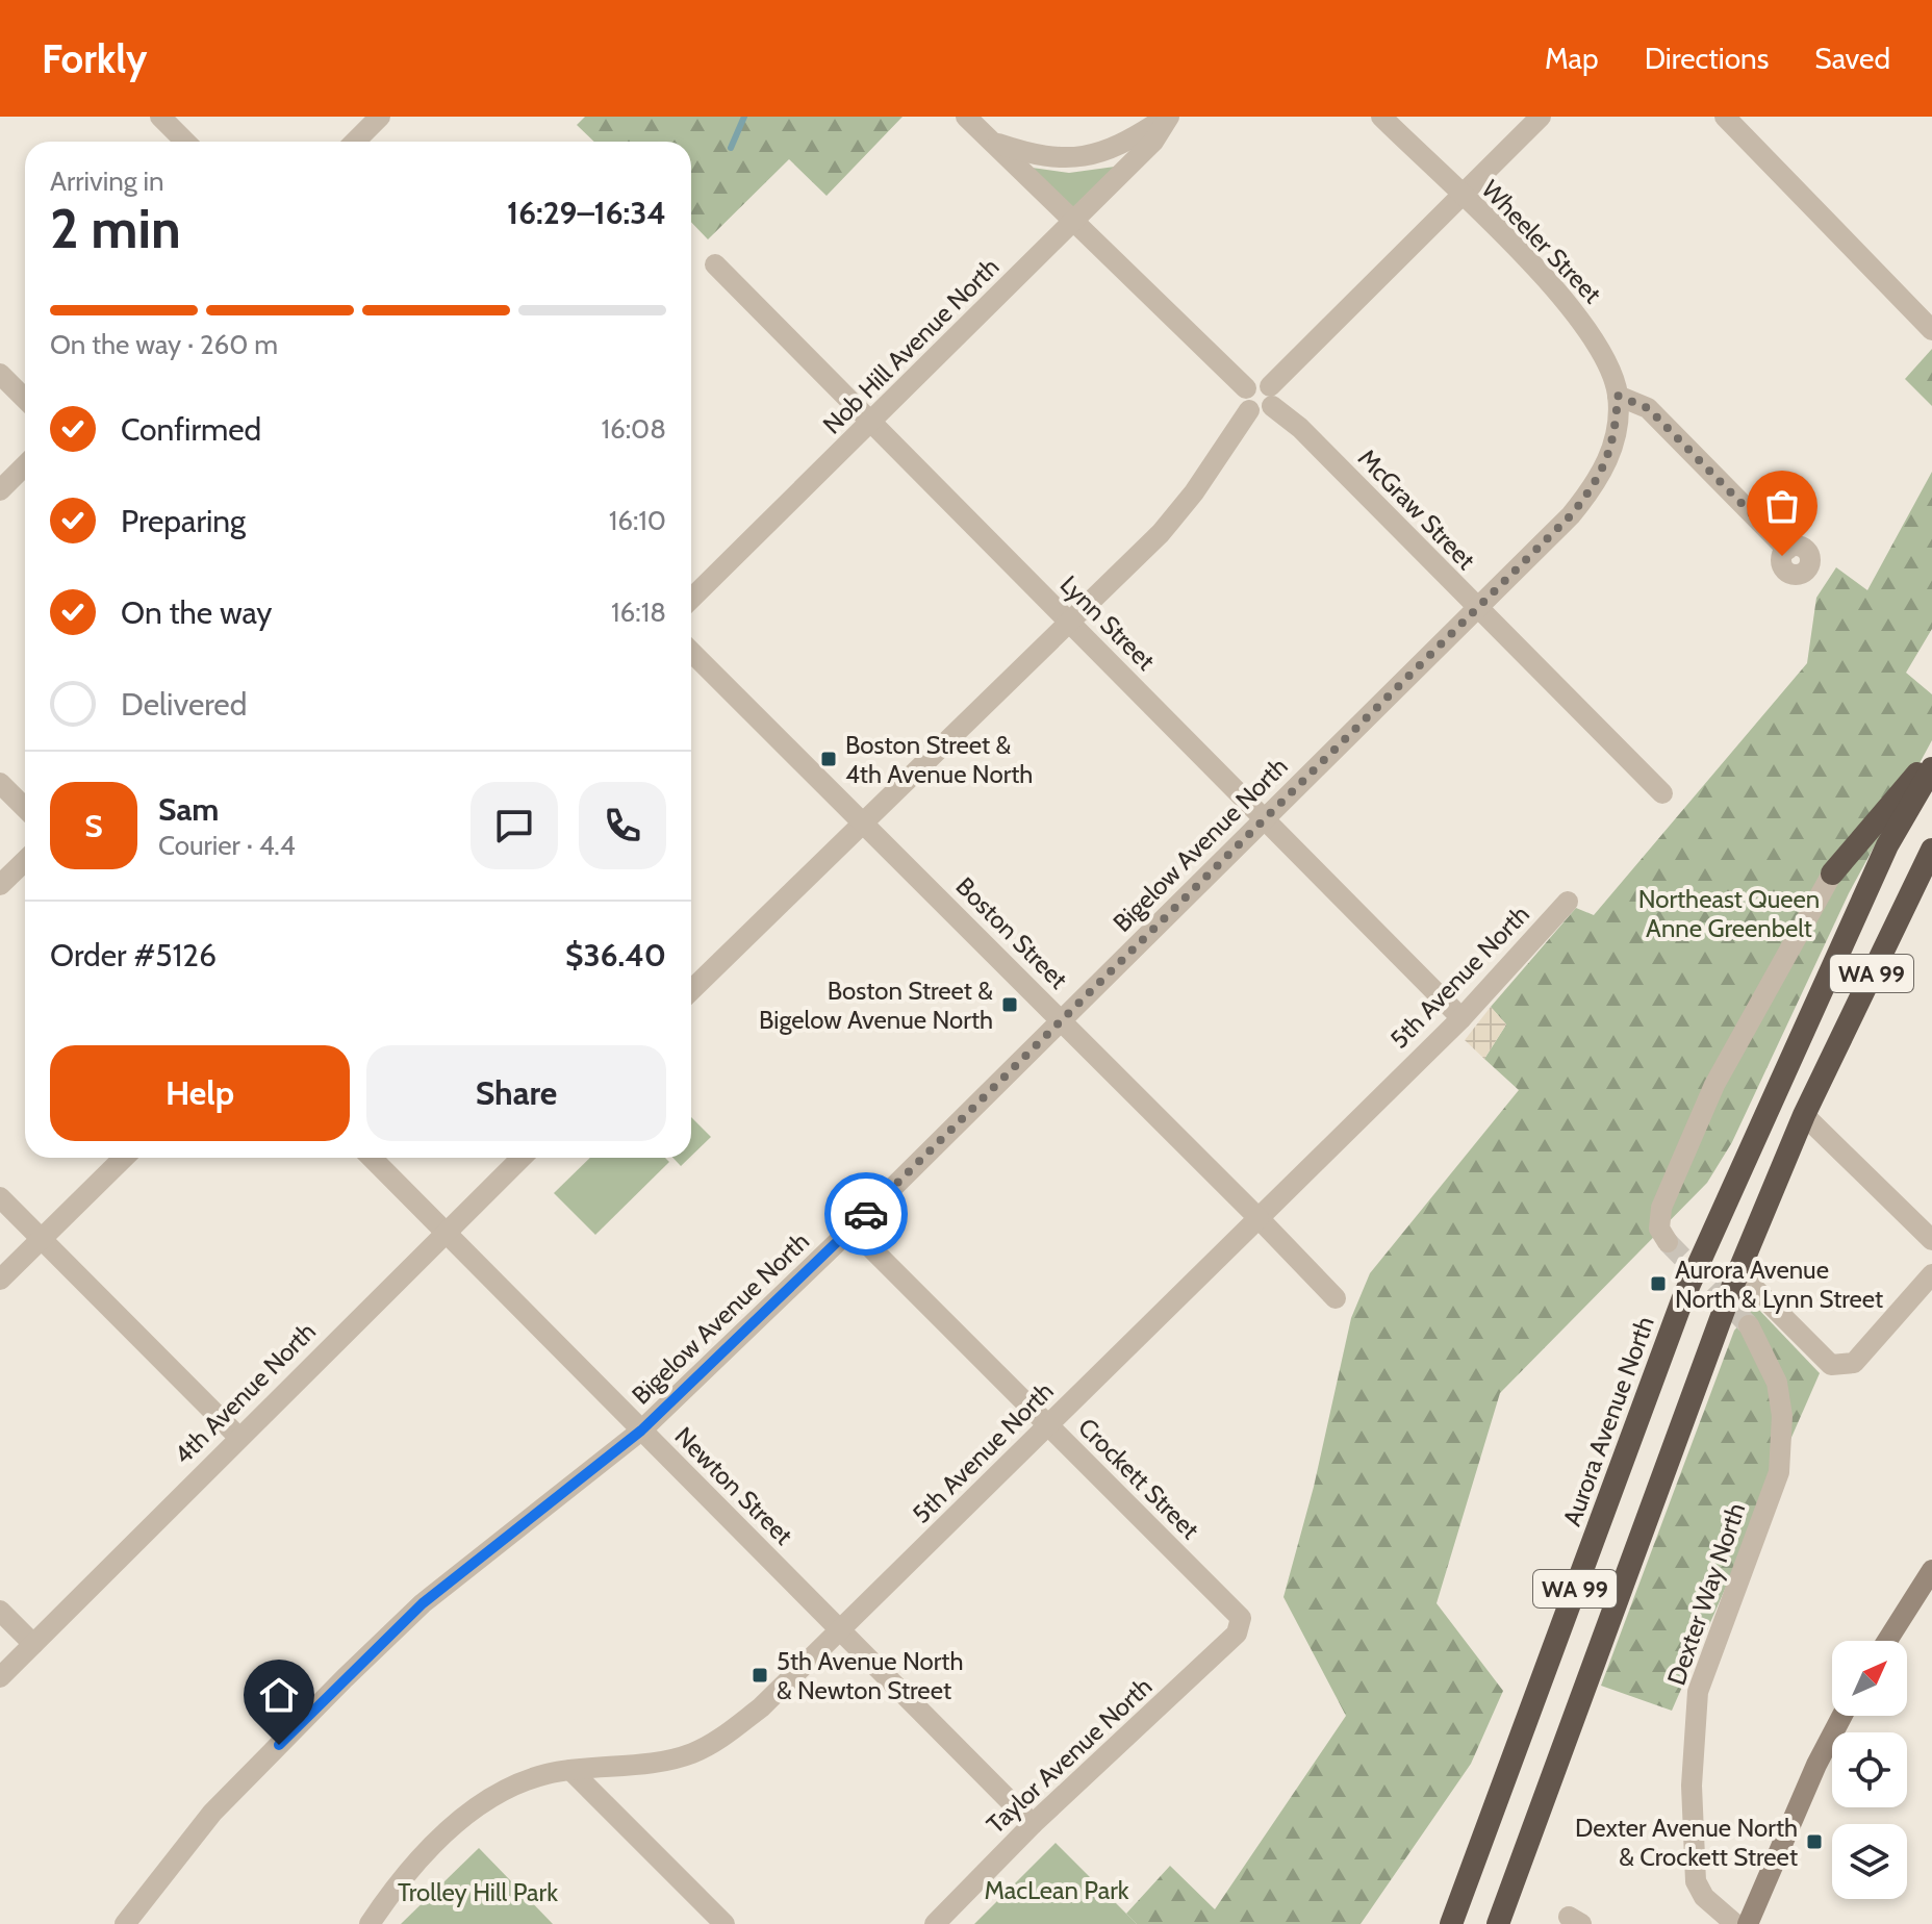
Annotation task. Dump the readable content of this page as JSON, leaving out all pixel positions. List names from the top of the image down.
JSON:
{
  "streets": {
    "highway": ["WA 99", "Aurora Avenue North"],
    "street": [
      "Wheeler Street",
      "Nob Hill Avenue North",
      "McGraw Street",
      "Lynn Street",
      "Bigelow Avenue North",
      "Boston Street",
      "5th Avenue North",
      "4th Avenue North",
      "Crockett Street",
      "Newton Street",
      "Dexter Way North",
      "Taylor Avenue North"
    ]
  },
  "crossings": [
    ["Wheeler Street", "Bigelow Avenue North"],
    ["Nob Hill Avenue North", "Lynn Street"],
    ["McGraw Street", "Bigelow Avenue North"],
    ["Lynn Street", "Bigelow Avenue North"],
    ["Lynn Street", "5th Avenue North"],
    ["Bigelow Avenue North", "Boston Street"],
    ["Bigelow Avenue North", "Crockett Street"],
    ["Bigelow Avenue North", "Newton Street"],
    ["Boston Street", "5th Avenue North"],
    ["5th Avenue North", "Crockett Street"],
    ["5th Avenue North", "Newton Street"],
    ["4th Avenue North", "Newton Street"],
    ["Crockett Street", "Taylor Avenue North"],
    ["Newton Street", "Taylor Avenue North"]
  ],
  "parks": ["Northeast Queen Anne Greenbelt", "MacLean Park", "Trolley Hill Park"],
  "places": {
    "transit": [
      "Boston Street & 4th Avenue North",
      "Boston Street & Bigelow Avenue North",
      "Aurora Avenue North & Lynn Street",
      "5th Avenue North & Newton Street",
      "Dexter Avenue North & Crockett Street"
    ]
  },
  "north": "top right",
  "page": {
    "header": "Forkly",
    "nav": ["Map", "Directions", "Saved"],
    "heading": ["2 min", "Arriving in", "16:29–16:34"],
    "panel": [
      "Sam",
      "Courier · 4.4",
      "Order #5126",
      "$36.40"
    ],
    "bar": "On the way · 260 m",
    "list": [
      ["Confirmed", "16:08"],
      ["Preparing", "16:10"],
      ["On the way", "16:18"],
      "Delivered"
    ],
    "round": "S",
    "buttons": ["Help", "Share"]
  }
}
